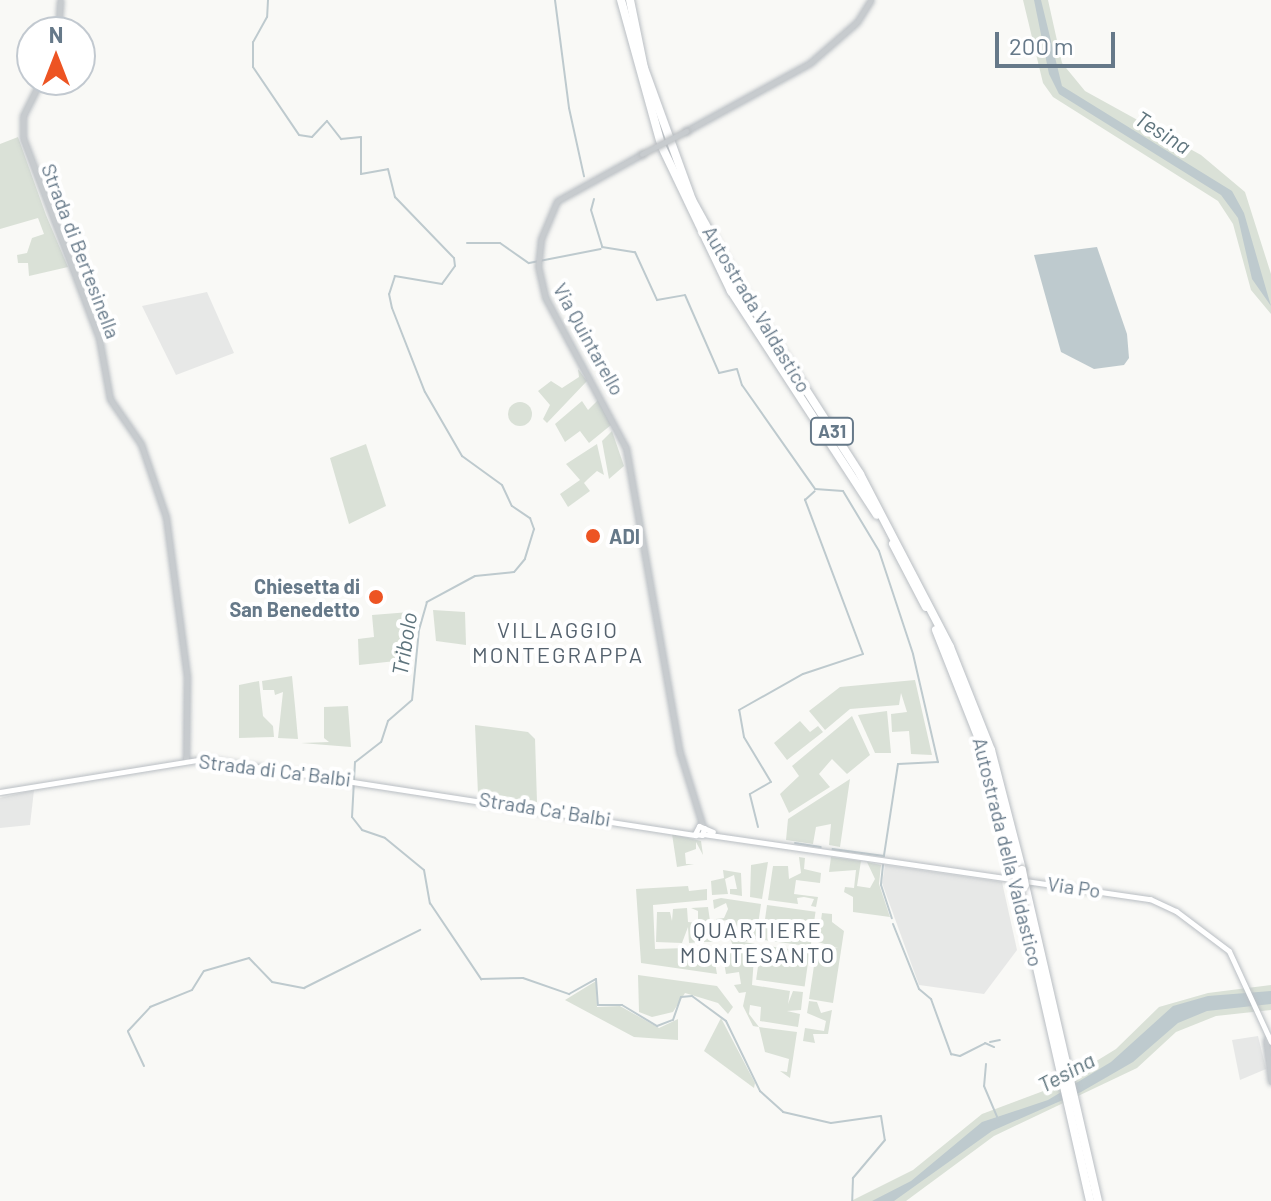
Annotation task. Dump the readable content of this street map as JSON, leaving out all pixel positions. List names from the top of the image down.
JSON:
{
  "streets": {
    "highway": ["Autostrada Valdastico", "A31", "Autostrada della Valdastico"],
    "main road": ["Strada di Ca' Balbi", "Strada Ca' Balbi", "Via Po"],
    "street": ["Strada di Bertesinella", "Via Quintarello"]
  },
  "crossings": [
    ["Strada di Bertesinella", "Strada di Ca' Balbi"],
    ["Autostrada Valdastico", "Autostrada della Valdastico"],
    ["Via Quintarello", "Strada Ca' Balbi"],
    ["Via Quintarello", "Via Po"],
    ["Strada di Ca' Balbi", "Strada Ca' Balbi"],
    ["Strada Ca' Balbi", "Via Po"]
  ],
  "districts": ["VILLAGGIO MONTEGRAPPA", "QUARTIERE MONTESANTO"],
  "water": ["Tesina", "Tribolo"],
  "places": ["ADI", "Chiesetta di San Benedetto"],
  "scale_bar": "200 m",
  "north": "top"
}
